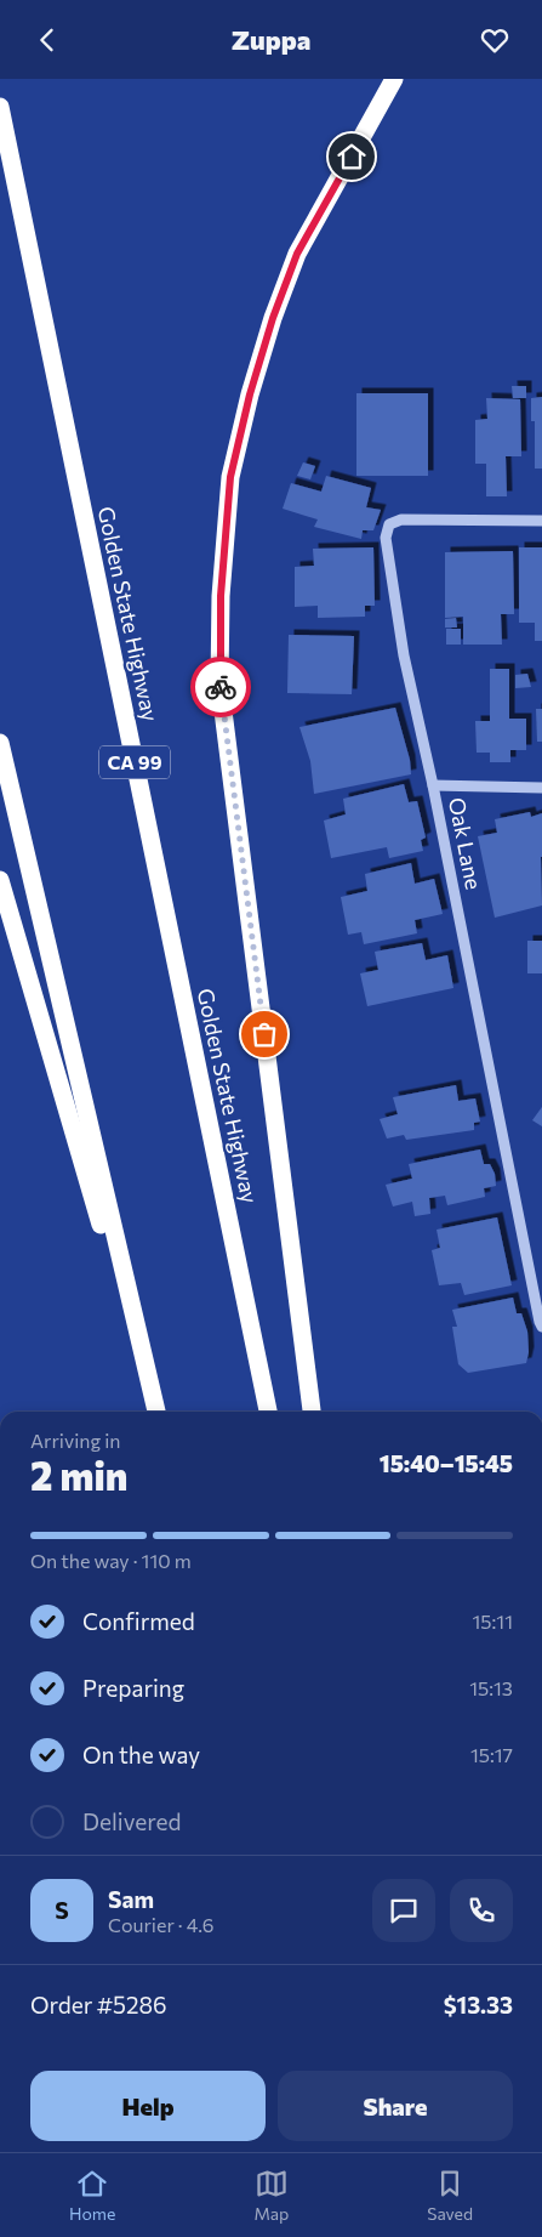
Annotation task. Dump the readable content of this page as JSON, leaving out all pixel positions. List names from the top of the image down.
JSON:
{
  "streets": {
    "highway": ["Golden State Highway", "CA 99"],
    "lane": ["Oak Lane"]
  },
  "page": {
    "header": "Zuppa",
    "heading": ["2 min", "Arriving in", "15:40–15:45"],
    "panel": [
      "Sam",
      "Courier · 4.6",
      "Order #5286",
      "$13.33"
    ],
    "bar": "On the way · 110 m",
    "list": [
      ["Confirmed", "15:11"],
      ["Preparing", "15:13"],
      ["On the way", "15:17"],
      "Delivered"
    ],
    "round": "S",
    "buttons": ["Help", "Share"],
    "tabs": ["Home", "Map", "Saved"]
  }
}
